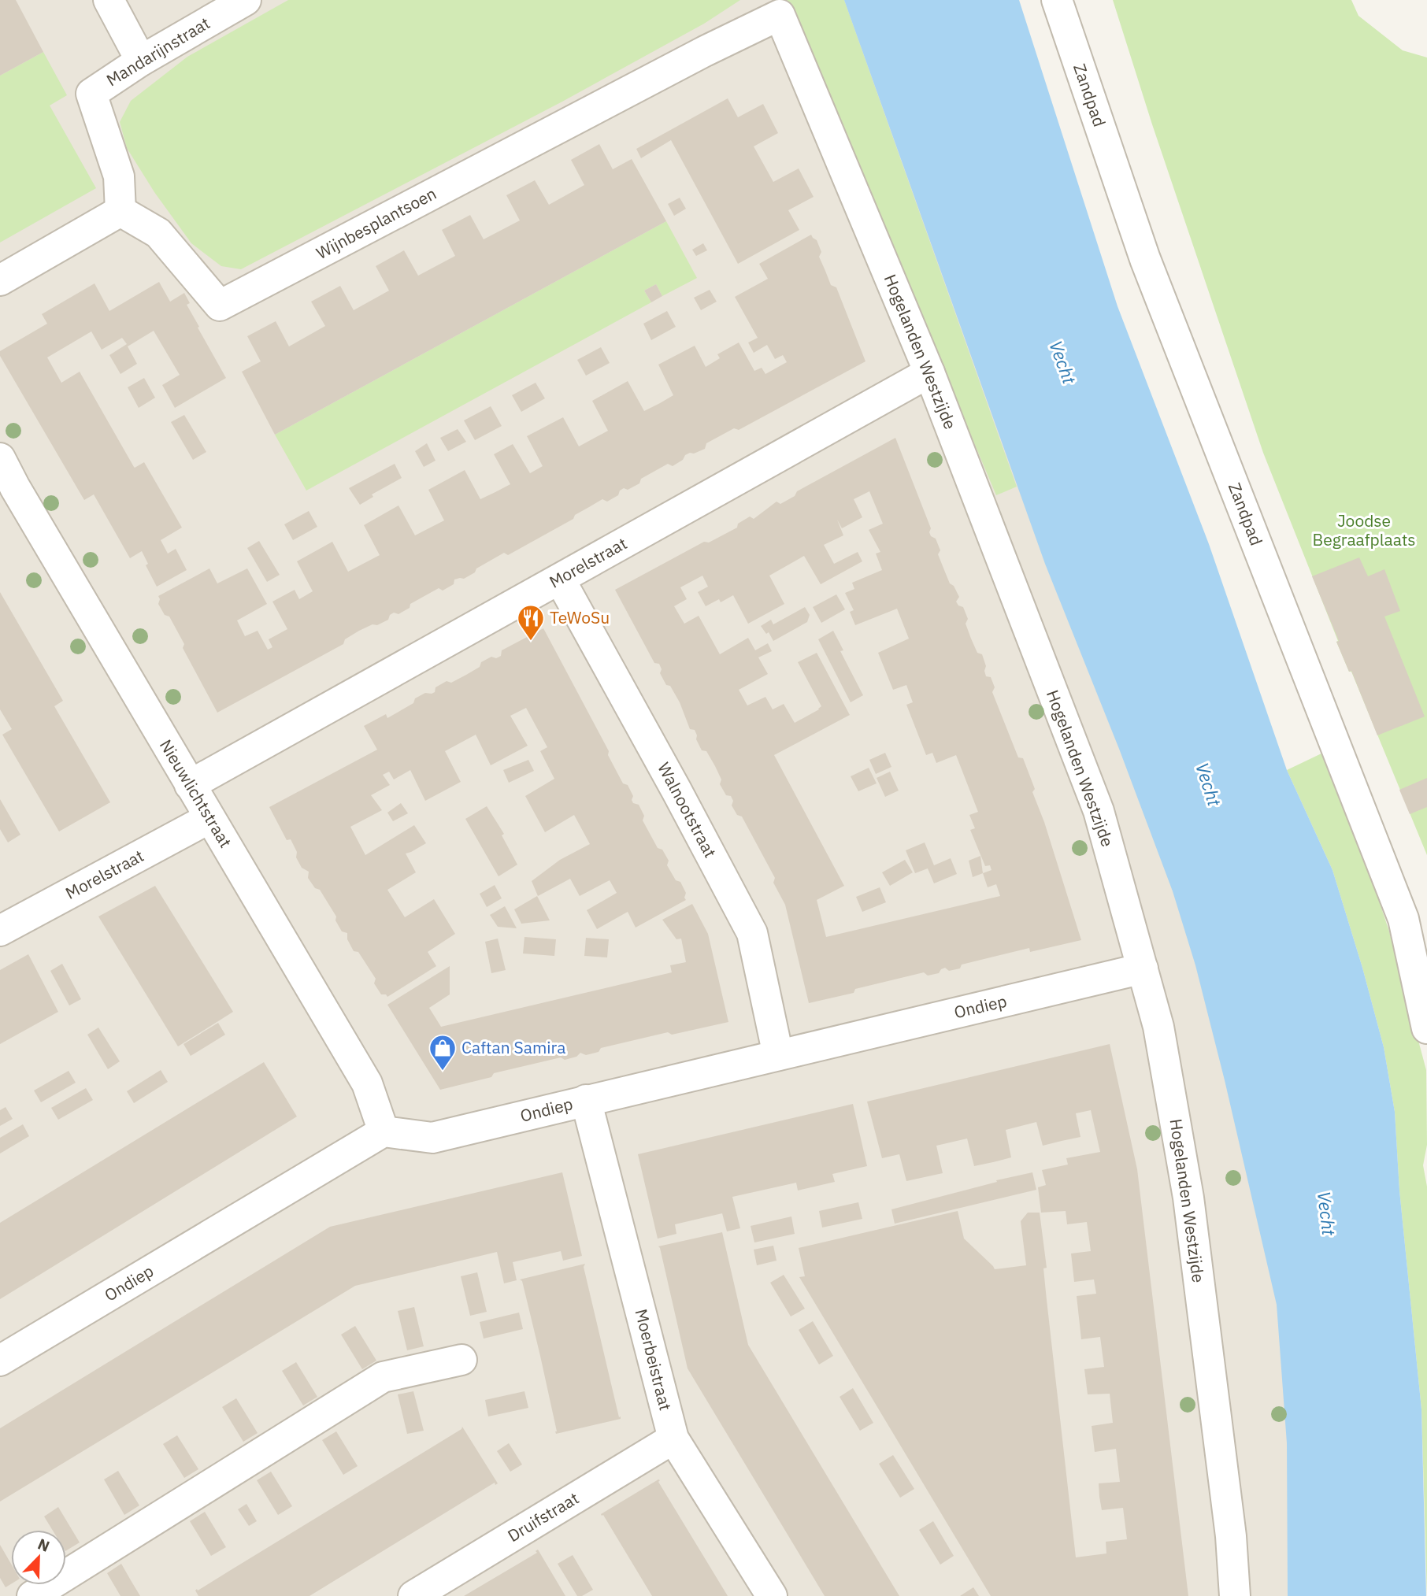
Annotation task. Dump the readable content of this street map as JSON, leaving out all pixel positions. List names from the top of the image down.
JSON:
{
  "streets": {
    "street": [
      "Mandarijnstraat",
      "Zandpad",
      "Wijnbesplantsoen",
      "Hogelanden Westzijde",
      "Morelstraat",
      "Nieuwlichtstraat",
      "Walnootstraat",
      "Ondiep",
      "Moerbeistraat",
      "Druifstraat"
    ]
  },
  "crossings": [
    ["Mandarijnstraat", "Wijnbesplantsoen"],
    ["Wijnbesplantsoen", "Hogelanden Westzijde"],
    ["Hogelanden Westzijde", "Morelstraat"],
    ["Hogelanden Westzijde", "Ondiep"],
    ["Morelstraat", "Nieuwlichtstraat"],
    ["Morelstraat", "Walnootstraat"],
    ["Nieuwlichtstraat", "Ondiep"],
    ["Walnootstraat", "Ondiep"],
    ["Ondiep", "Moerbeistraat"],
    ["Moerbeistraat", "Druifstraat"]
  ],
  "water": ["Vecht"],
  "parks": ["Joodse Begraafplaats"],
  "places": {
    "restaurant": ["TeWoSu"],
    "shop": ["Caftan Samira"]
  },
  "north": "top right"
}
